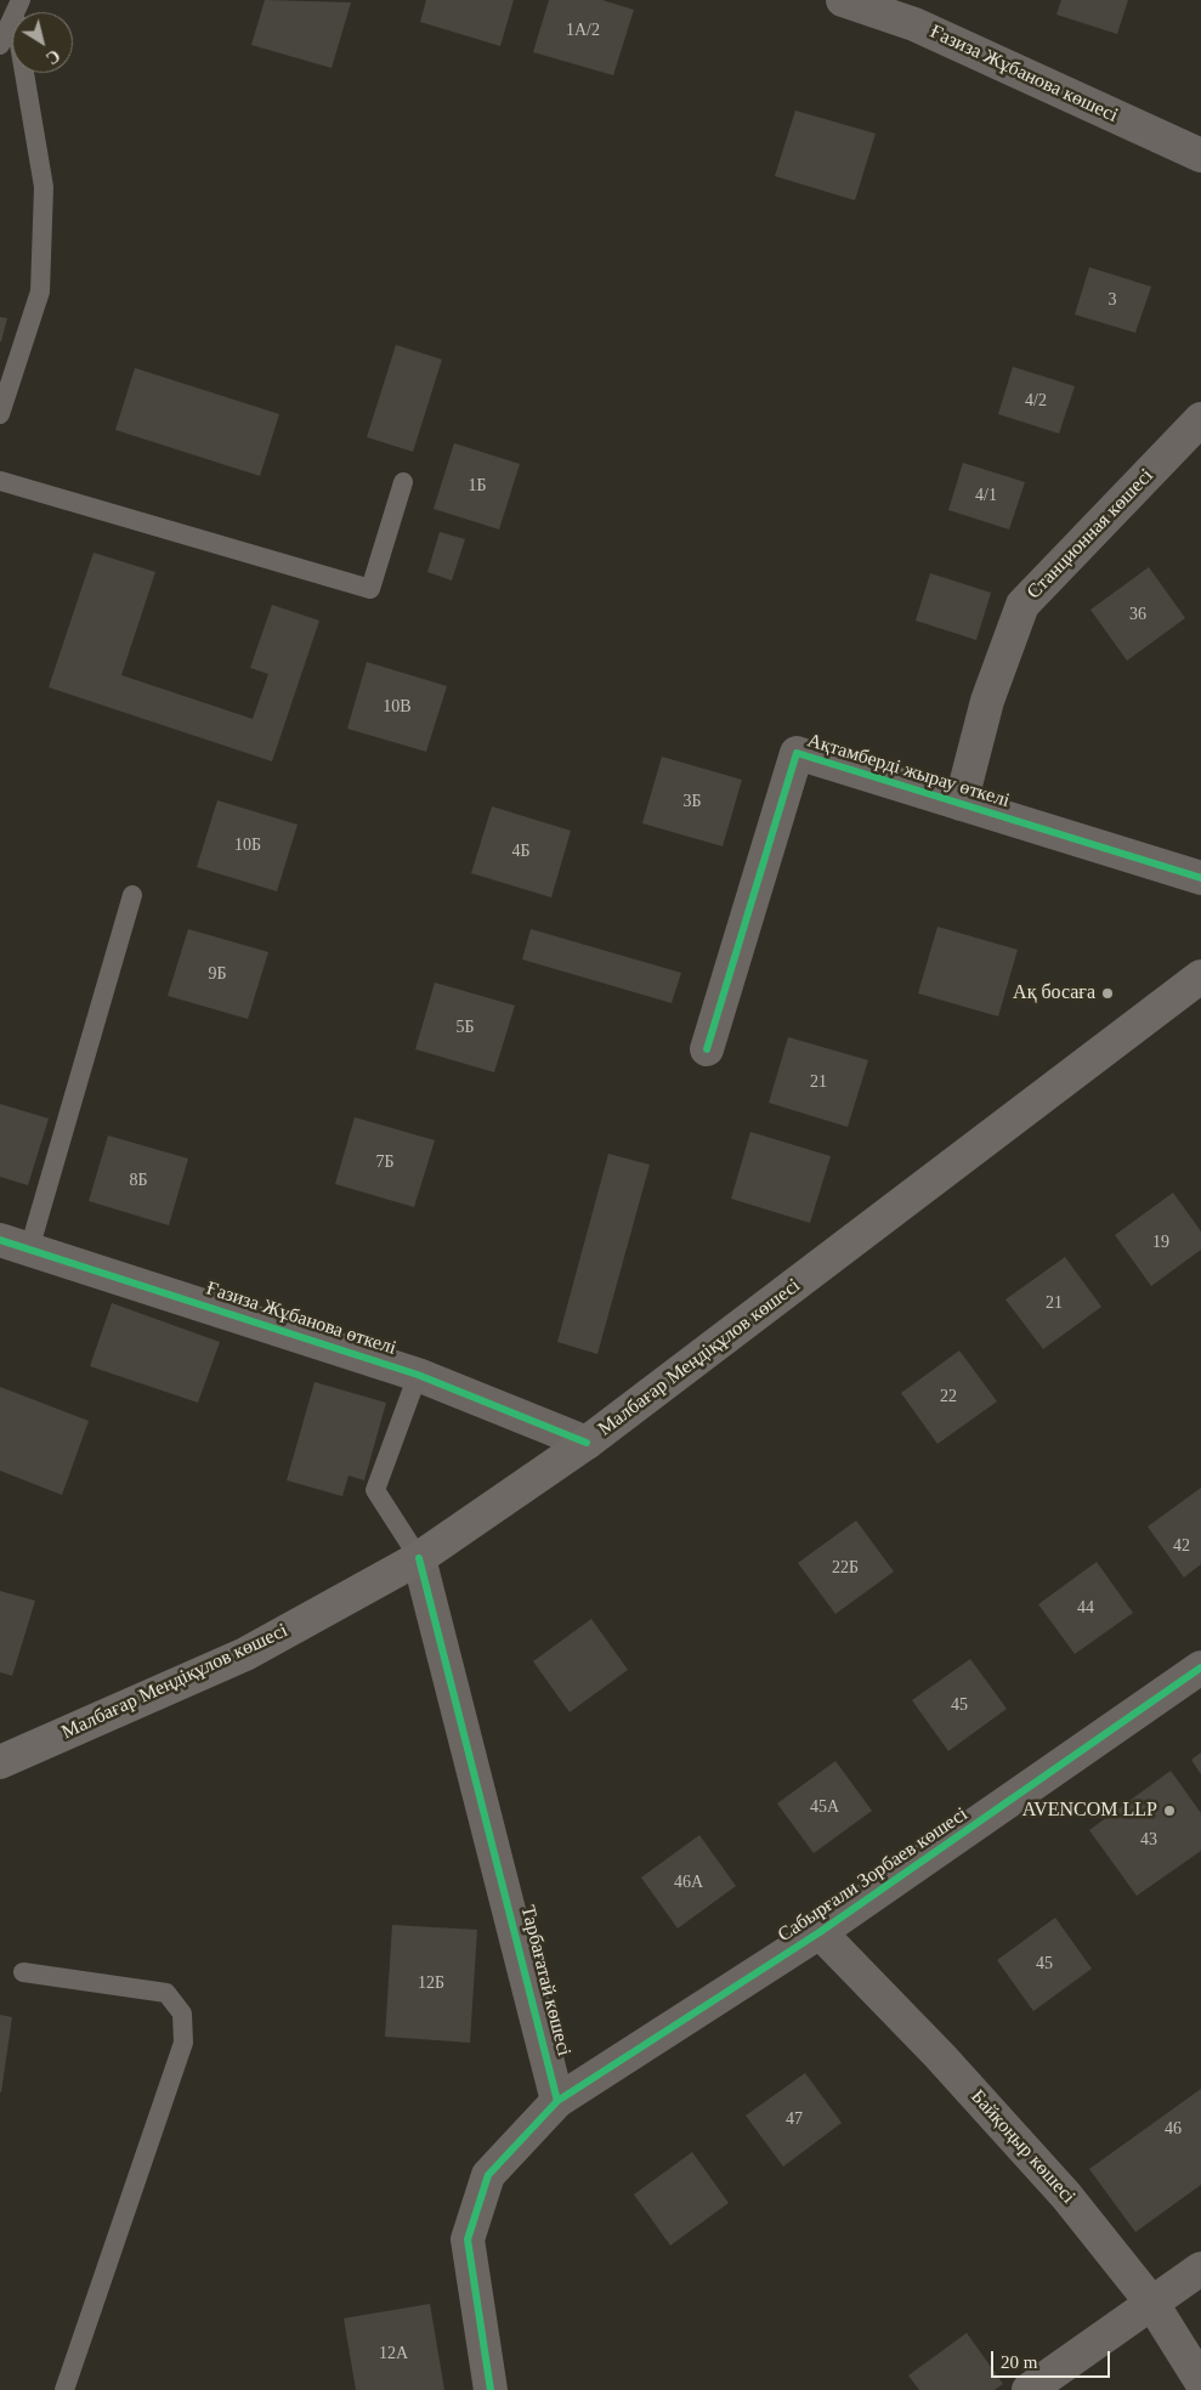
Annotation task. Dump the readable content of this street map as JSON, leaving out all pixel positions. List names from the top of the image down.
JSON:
{
  "streets": {
    "main road": ["Малбағар Меңдіқұлов көшесі"],
    "street": [
      "Ғазиза Жұбанова көшесі",
      "Станционная көшесі",
      "Ақтамберді жырау өткелі",
      "Ғазиза Жұбанова өткелі",
      "Сабырғали Зорбаев көшесі",
      "Тарбағатай көшесi",
      "Байқоңыр көшесi"
    ]
  },
  "crossings": [
    ["Станционная көшесі", "Ақтамберді жырау өткелі"],
    ["Ғазиза Жұбанова өткелі", "Малбағар Меңдіқұлов көшесі"],
    ["Малбағар Меңдіқұлов көшесі", "Тарбағатай көшесi"],
    ["Сабырғали Зорбаев көшесі", "Тарбағатай көшесi"],
    ["Сабырғали Зорбаев көшесі", "Байқоңыр көшесi"]
  ],
  "places": ["Ақ босаға", "AVENCOM LLP"],
  "house_numbers": [
    "1А/2",
    "3",
    "4/2",
    "1Б",
    "4/1",
    "36",
    "10В",
    "3Б",
    "10Б",
    "4Б",
    "9Б",
    "5Б",
    "21",
    "7Б",
    "8Б",
    "19",
    "21",
    "22",
    "42",
    "22Б",
    "44",
    "45",
    "45А",
    "43",
    "46А",
    "45",
    "12Б",
    "47",
    "46",
    "12А"
  ],
  "scale_bar": "20 m",
  "north": "bottom right"
}
